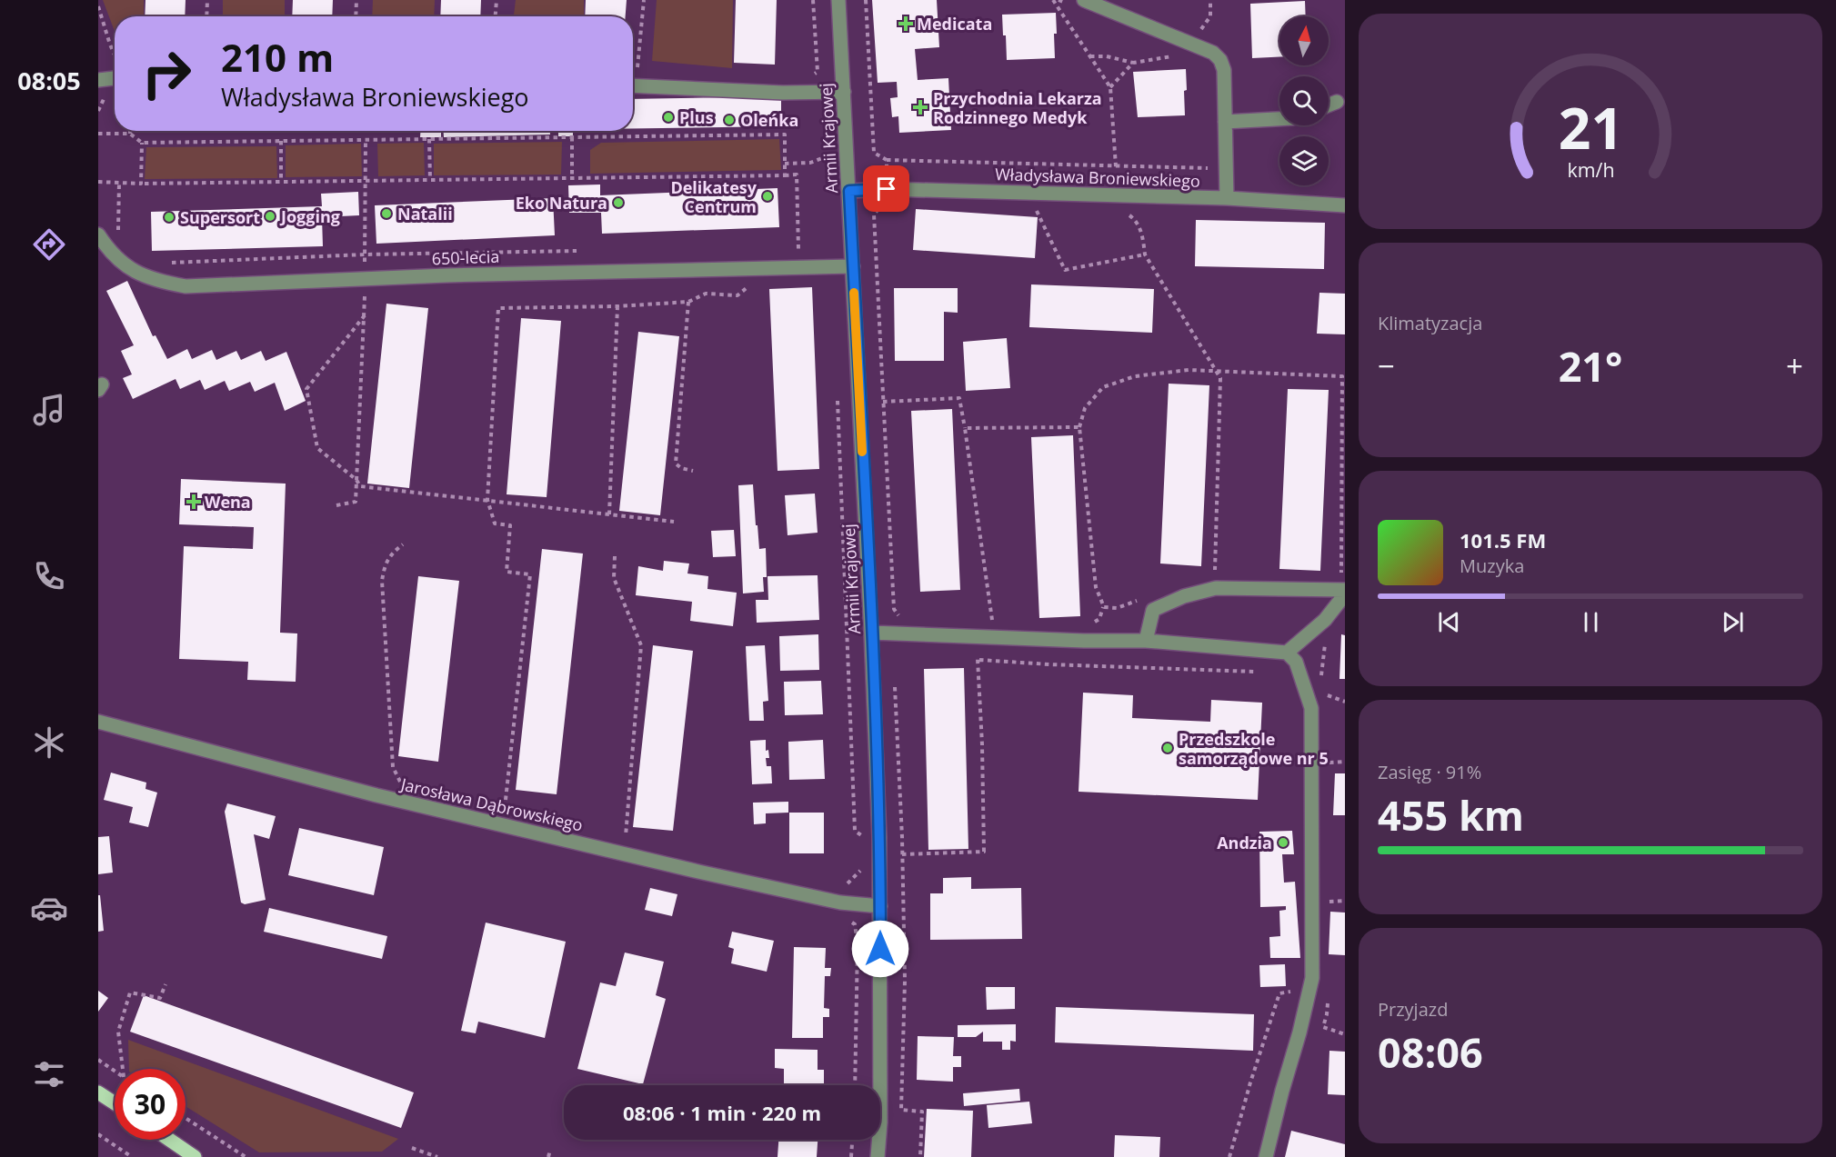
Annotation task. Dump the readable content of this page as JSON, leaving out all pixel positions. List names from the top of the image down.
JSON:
{
  "streets": {
    "street": [
      "Armii Krajowej",
      "Władysława Broniewskiego",
      "650-lecia",
      "Jarosława Dąbrowskiego"
    ]
  },
  "crossings": [
    ["Armii Krajowej", "Władysława Broniewskiego"],
    ["Armii Krajowej", "650-lecia"],
    ["Armii Krajowej", "Jarosława Dąbrowskiego"]
  ],
  "places": {
    "health": ["Medicata", "Przychodnia Lekarza Rodzinnego Medyk", "Wena"],
    "other": [
      "Plus",
      "Oleńka",
      "Delikatesy Centrum",
      "Eko Natura",
      "Natalii",
      "Jogging",
      "Supersort",
      "Przedszkole samorządowe nr 5",
      "Andzia"
    ]
  },
  "north": "top",
  "page": {
    "tabs": "08:05",
    "turn": ["210 m", "Władysława Broniewskiego"],
    "tile": [
      "Klimatyzacja",
      ["Zasięg · 91%", "455 km"],
      ["Przyjazd", "08:06"]
    ],
    "heat": ["−", "21°", "+"],
    "song": ["101.5 FM", "Muzyka"],
    "limit": "30",
    "trip": "08:06 · 1 min · 220 m",
    "gauge": ["21", "km/h"]
  }
}
